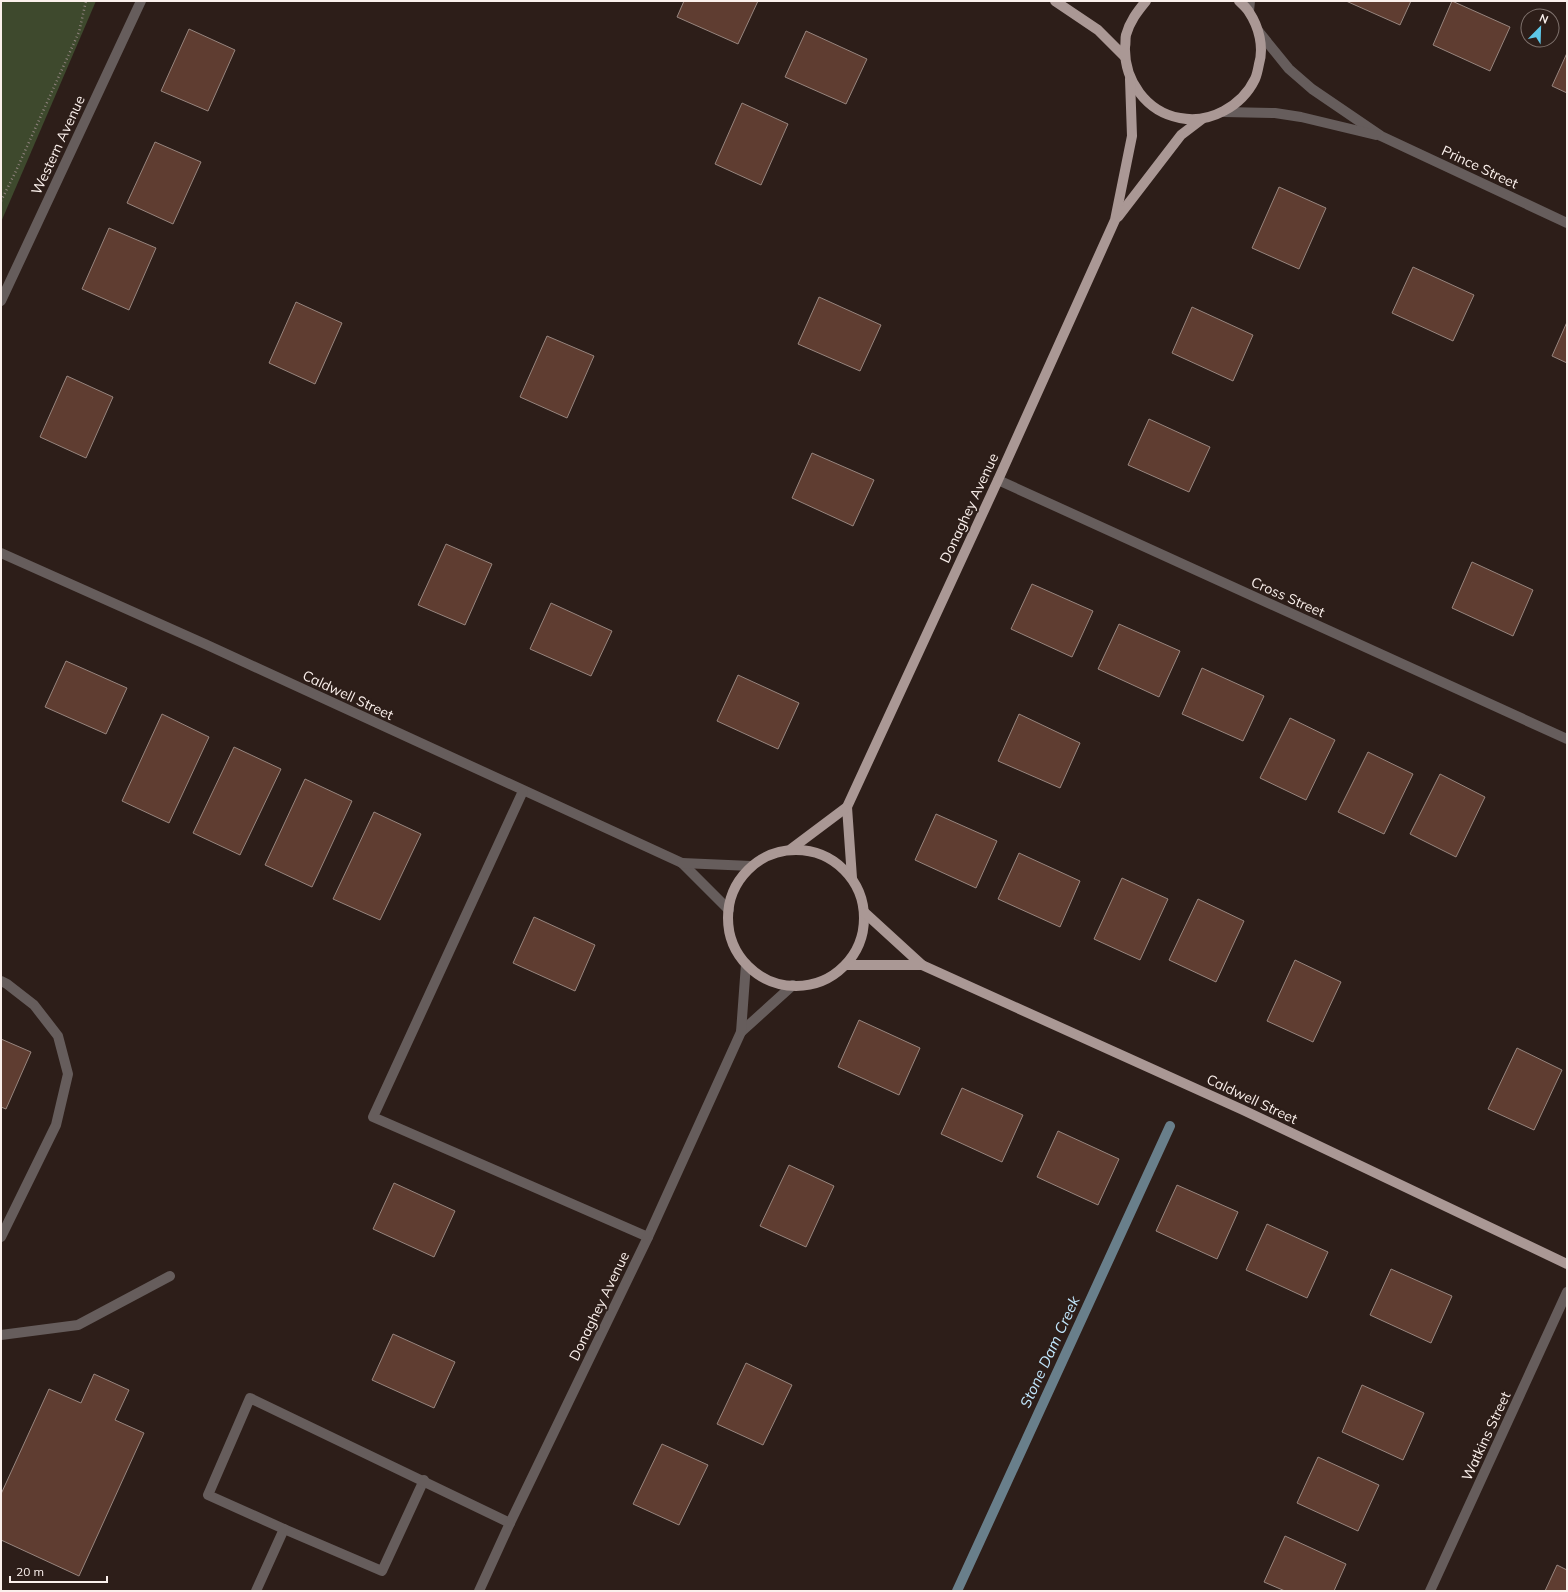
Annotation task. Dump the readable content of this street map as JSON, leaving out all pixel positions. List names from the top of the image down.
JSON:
{
  "streets": {
    "main road": ["Donaghey Avenue", "Caldwell Street"],
    "street": [
      "Western Avenue",
      "Prince Street",
      "Cross Street",
      "Watkins Street"
    ]
  },
  "crossings": [
    ["Donaghey Avenue", "Cross Street"],
    ["Donaghey Avenue", "Caldwell Street"]
  ],
  "water": ["Stone Dam Creek"],
  "scale_bar": "20 m",
  "north": "top right"
}
